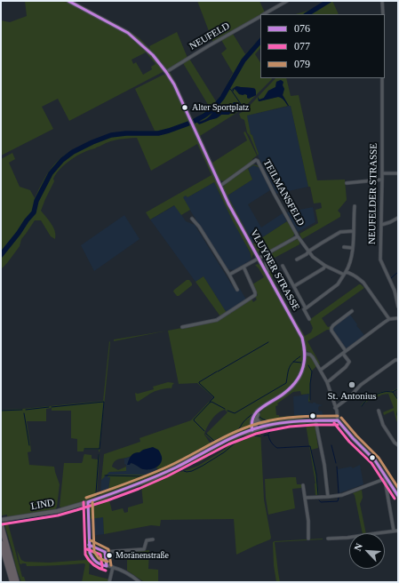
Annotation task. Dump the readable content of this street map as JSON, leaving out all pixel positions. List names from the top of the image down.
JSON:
{
  "streets": {
    "main road": ["VLUYNER STRASSE", "LIND"],
    "street": ["NEUFELD", "TEILMANSFELD", "NEUFELDER STRASSE"]
  },
  "crossings": [
    ["NEUFELD", "VLUYNER STRASSE"],
    ["TEILMANSFELD", "VLUYNER STRASSE"]
  ],
  "places": ["Alter Sportplatz", "St. Antonius", "Moränenstraße"],
  "lines": ["transit line 076", "transit line 079", "transit line 077"],
  "legend": ["076", "077", "079"],
  "north": "top left"
}
